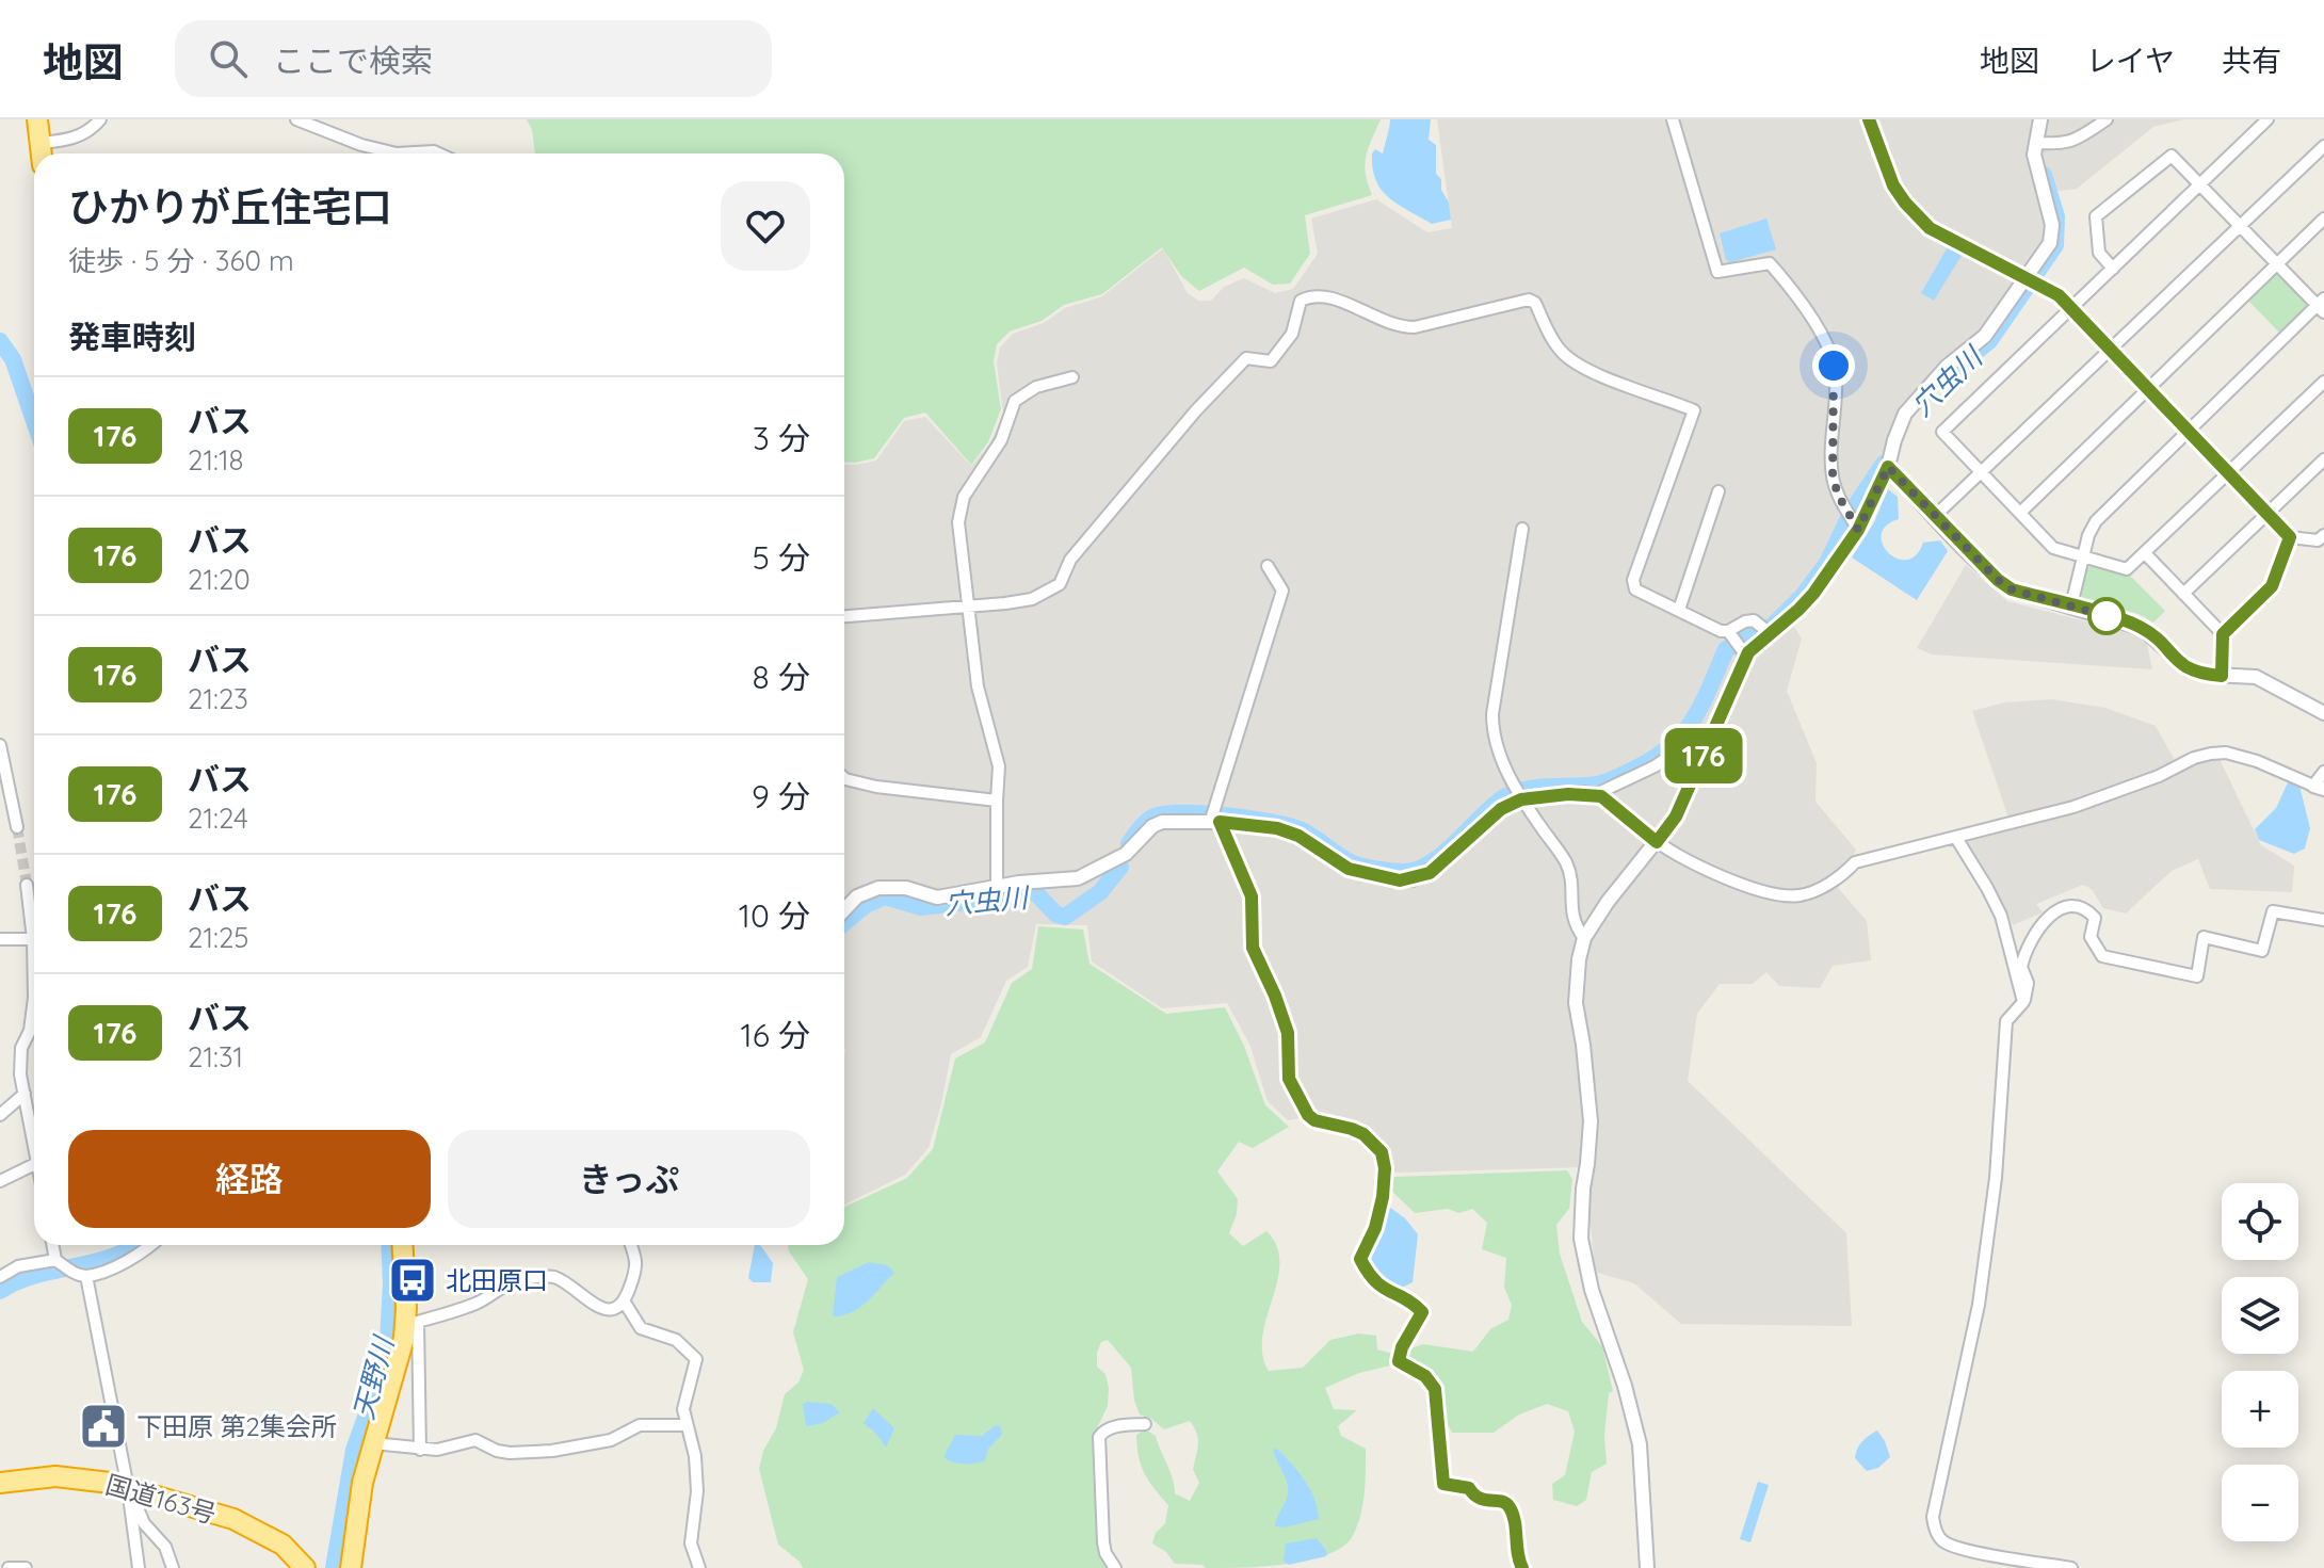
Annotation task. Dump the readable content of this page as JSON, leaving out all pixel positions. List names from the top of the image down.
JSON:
{
  "streets": {
    "highway": ["国道163号"]
  },
  "water": ["穴虫川", "天野川"],
  "places": {
    "bus stop": ["北田原口"],
    "public building": ["下田原 第2集会所"]
  },
  "lines": ["bus line 176"],
  "page": {
    "header": "地図",
    "search": "ここで検索",
    "nav": ["地図", "レイヤ", "共有"],
    "on_map": "176",
    "heading": [
      ["ひかりが丘住宅口", "徒歩 · 5 分 · 360 m"],
      "発車時刻"
    ],
    "list": [
      {
        "mark": "176",
        "name": "バス",
        "note": "21:18",
        "value": "3 分"
      },
      {
        "mark": "176",
        "name": "バス",
        "note": "21:20",
        "value": "5 分"
      },
      {
        "mark": "176",
        "name": "バス",
        "note": "21:23",
        "value": "8 分"
      },
      {
        "mark": "176",
        "name": "バス",
        "note": "21:24",
        "value": "9 分"
      },
      {
        "mark": "176",
        "name": "バス",
        "note": "21:25",
        "value": "10 分"
      },
      {
        "mark": "176",
        "name": "バス",
        "note": "21:31",
        "value": "16 分"
      }
    ],
    "buttons": ["経路", "きっぷ"],
    "map_buttons": ["+", "−"]
  }
}
